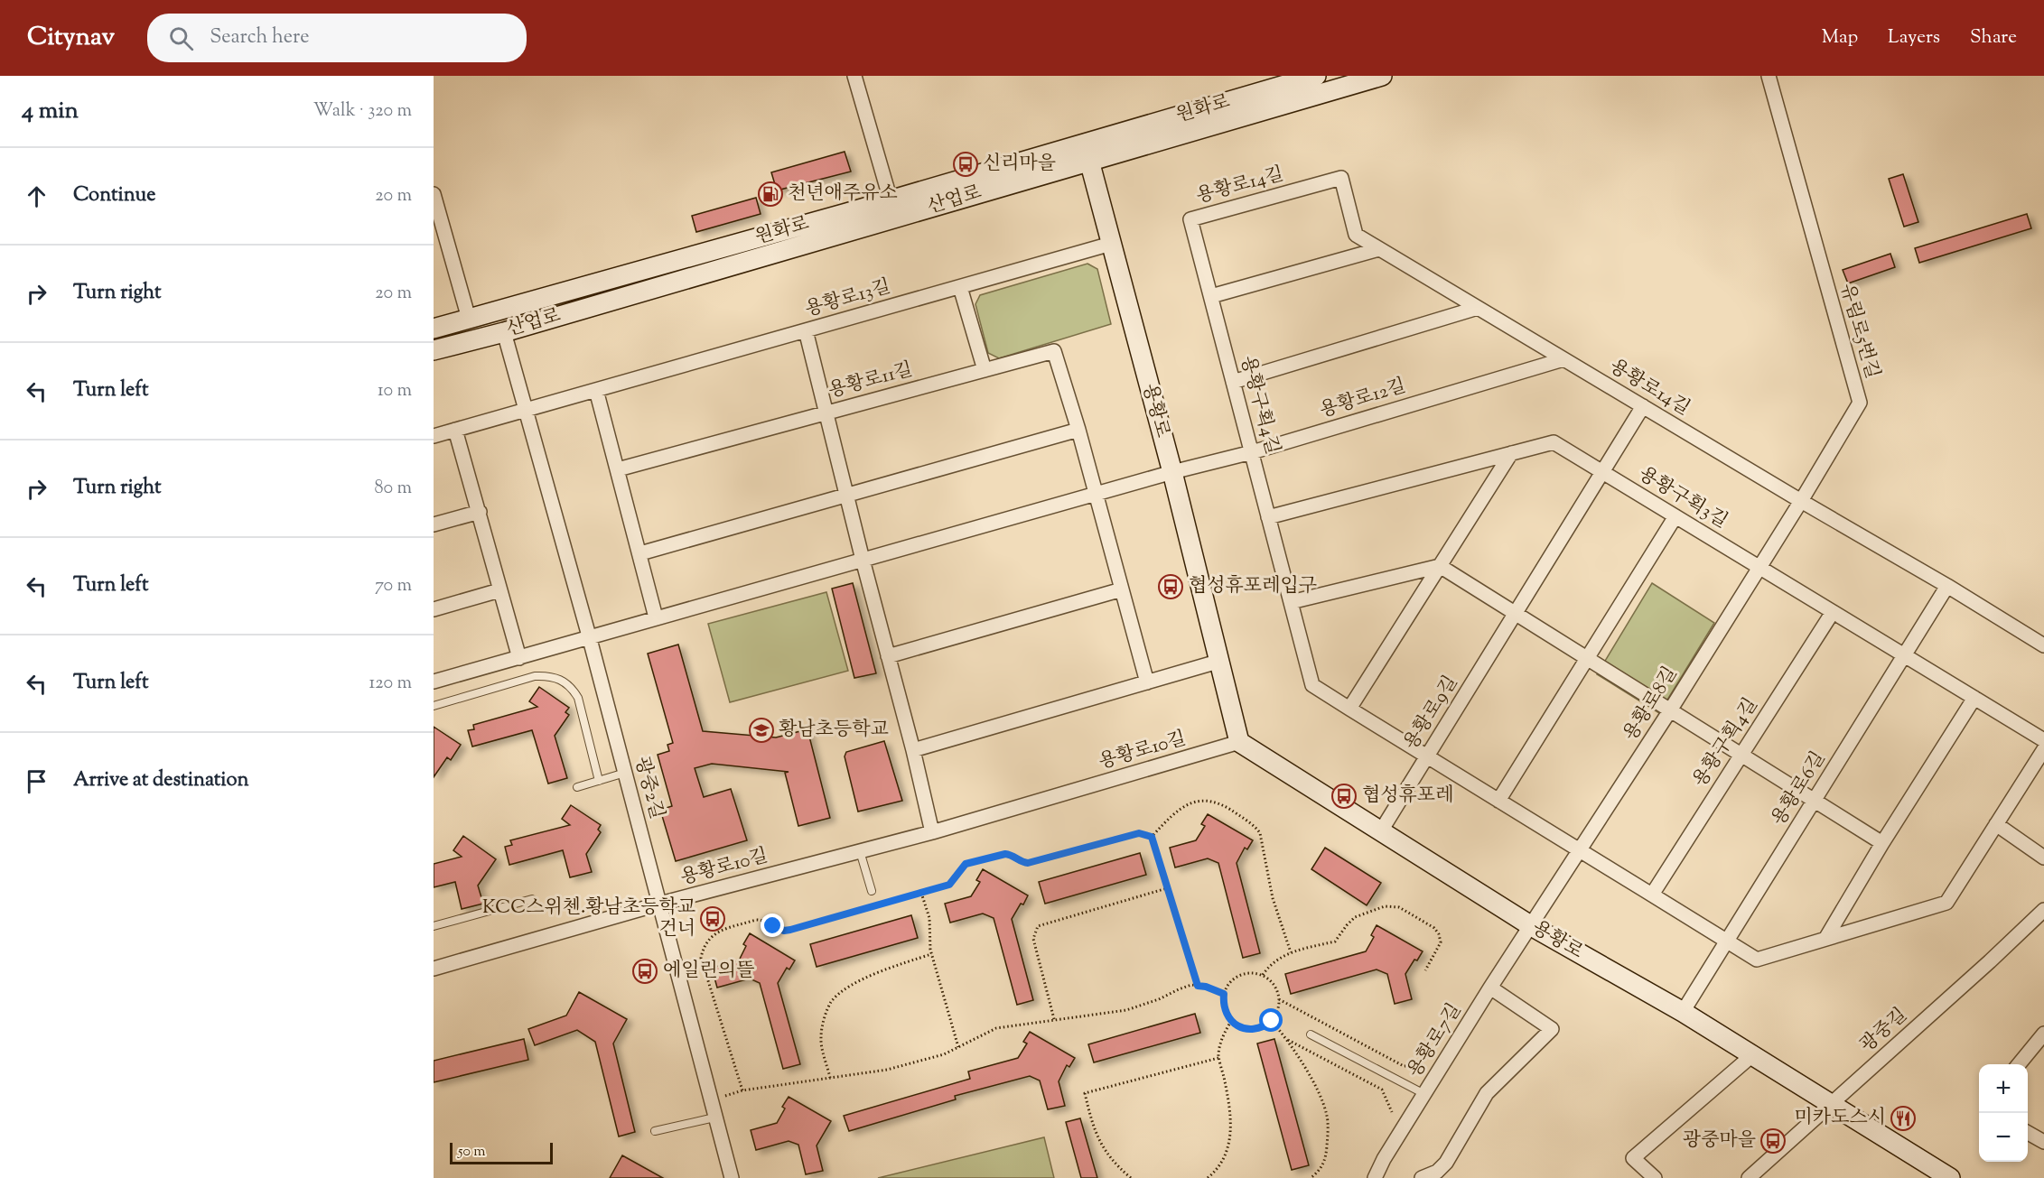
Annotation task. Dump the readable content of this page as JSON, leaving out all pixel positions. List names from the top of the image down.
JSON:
{
  "streets": {
    "street": [
      "원화로",
      "용황로14길",
      "산업로",
      "용황로13길",
      "유림로5번길",
      "용황로11길",
      "용황로12길",
      "용황구획4길",
      "용황로",
      "용황구획3길",
      "용황로8길",
      "용황로9길",
      "용황로10길",
      "광중2길",
      "용황로6길",
      "광중길",
      "용황로7길"
    ]
  },
  "crossings": [
    ["용황로14길", "유림로5번길"],
    ["용황로14길", "용황로12길"],
    ["용황로14길", "용황구획4길"],
    ["용황로14길", "용황로8길"],
    ["용황로14길", "용황로9길"],
    ["산업로", "용황로"],
    ["산업로", "광중2길"],
    ["용황로13길", "용황로"],
    ["용황로13길", "광중2길"],
    ["유림로5번길", "용황로8길"],
    ["용황로12길", "용황구획4길"],
    ["용황로12길", "용황로"],
    ["용황구획4길", "용황구획3길"],
    ["용황구획4길", "용황로8길"],
    ["용황구획4길", "용황로9길"],
    ["용황구획4길", "용황로6길"],
    ["용황로", "용황로8길"],
    ["용황로", "용황로9길"],
    ["용황로", "용황로10길"],
    ["용황로", "용황로6길"],
    ["용황로", "광중길"],
    ["용황로", "용황로7길"],
    ["용황구획3길", "용황로8길"],
    ["용황구획3길", "용황로9길"],
    ["용황구획3길", "용황로6길"],
    ["용황로8길", "용황로7길"],
    ["용황로10길", "광중2길"]
  ],
  "places": {
    "bus stop": [
      "신리마을",
      "협성휴포레입구",
      "협성휴포레",
      "KCC스위첸.황남초등학교 건너",
      "에일린의뜰",
      "광중마을"
    ],
    "fuel station": ["천년애주유소"],
    "school or university": ["황남초등학교"],
    "restaurant": ["미카도스시"]
  },
  "scale_bar": "50 m",
  "page": {
    "header": "Citynav",
    "search": "Search here",
    "nav": ["Map", "Layers", "Share"],
    "heading": ["4 min", "Walk · 320 m"],
    "list": [
      ["Continue", "20 m"],
      ["Turn right", "20 m"],
      ["Turn left", "10 m"],
      ["Turn right", "80 m"],
      ["Turn left", "70 m"],
      ["Turn left", "120 m"],
      "Arrive at destination"
    ],
    "map_buttons": ["+", "−"],
    "scale": "50 m"
  }
}
